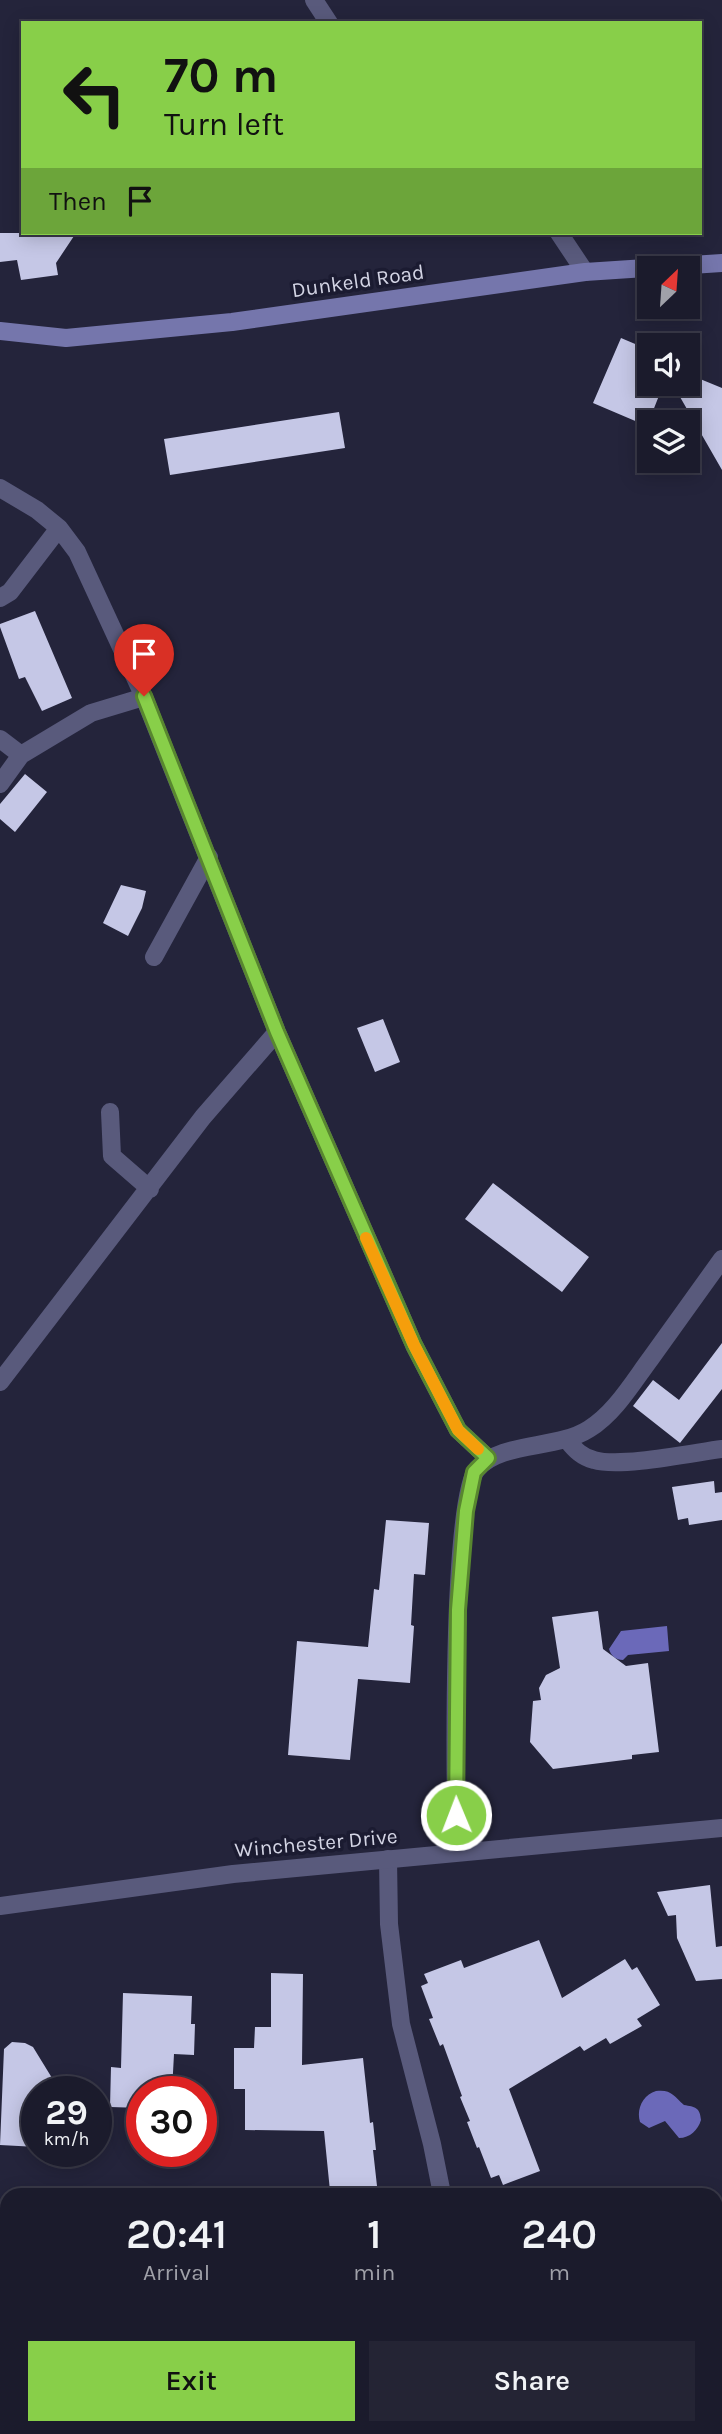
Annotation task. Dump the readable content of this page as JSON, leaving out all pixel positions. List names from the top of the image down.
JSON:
{
  "streets": {
    "main road": ["Dunkeld Road"],
    "street": ["Winchester Drive"]
  },
  "north": "top right",
  "page": {
    "turn": ["70 m", "Turn left"],
    "then": "Then",
    "speed": "29 km/h",
    "limit": "30",
    "eta": [
      "20:41",
      "Arrival",
      "1",
      "min",
      "240",
      "m"
    ],
    "buttons": ["Exit", "Share"]
  }
}
